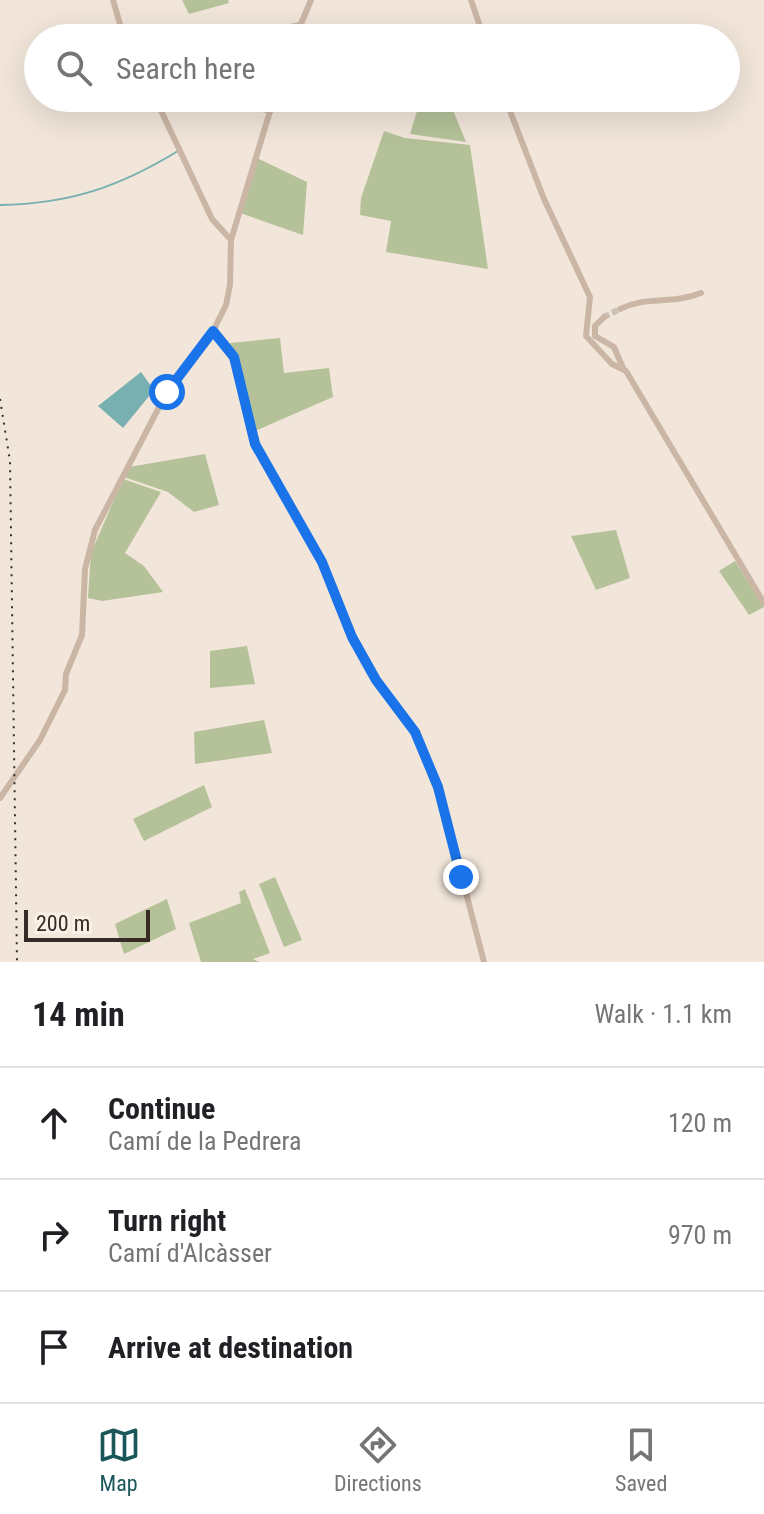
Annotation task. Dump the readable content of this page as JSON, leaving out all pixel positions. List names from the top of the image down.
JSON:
{
  "scale_bar": "200 m",
  "page": {
    "search": "Search here",
    "scale": "200 m",
    "heading": ["14 min", "Walk · 1.1 km"],
    "list": [
      ["Continue", "Camí de la Pedrera", "120 m"],
      ["Turn right", "Camí d'Alcàsser", "970 m"],
      "Arrive at destination"
    ],
    "nav": ["Map", "Directions", "Saved"]
  }
}
